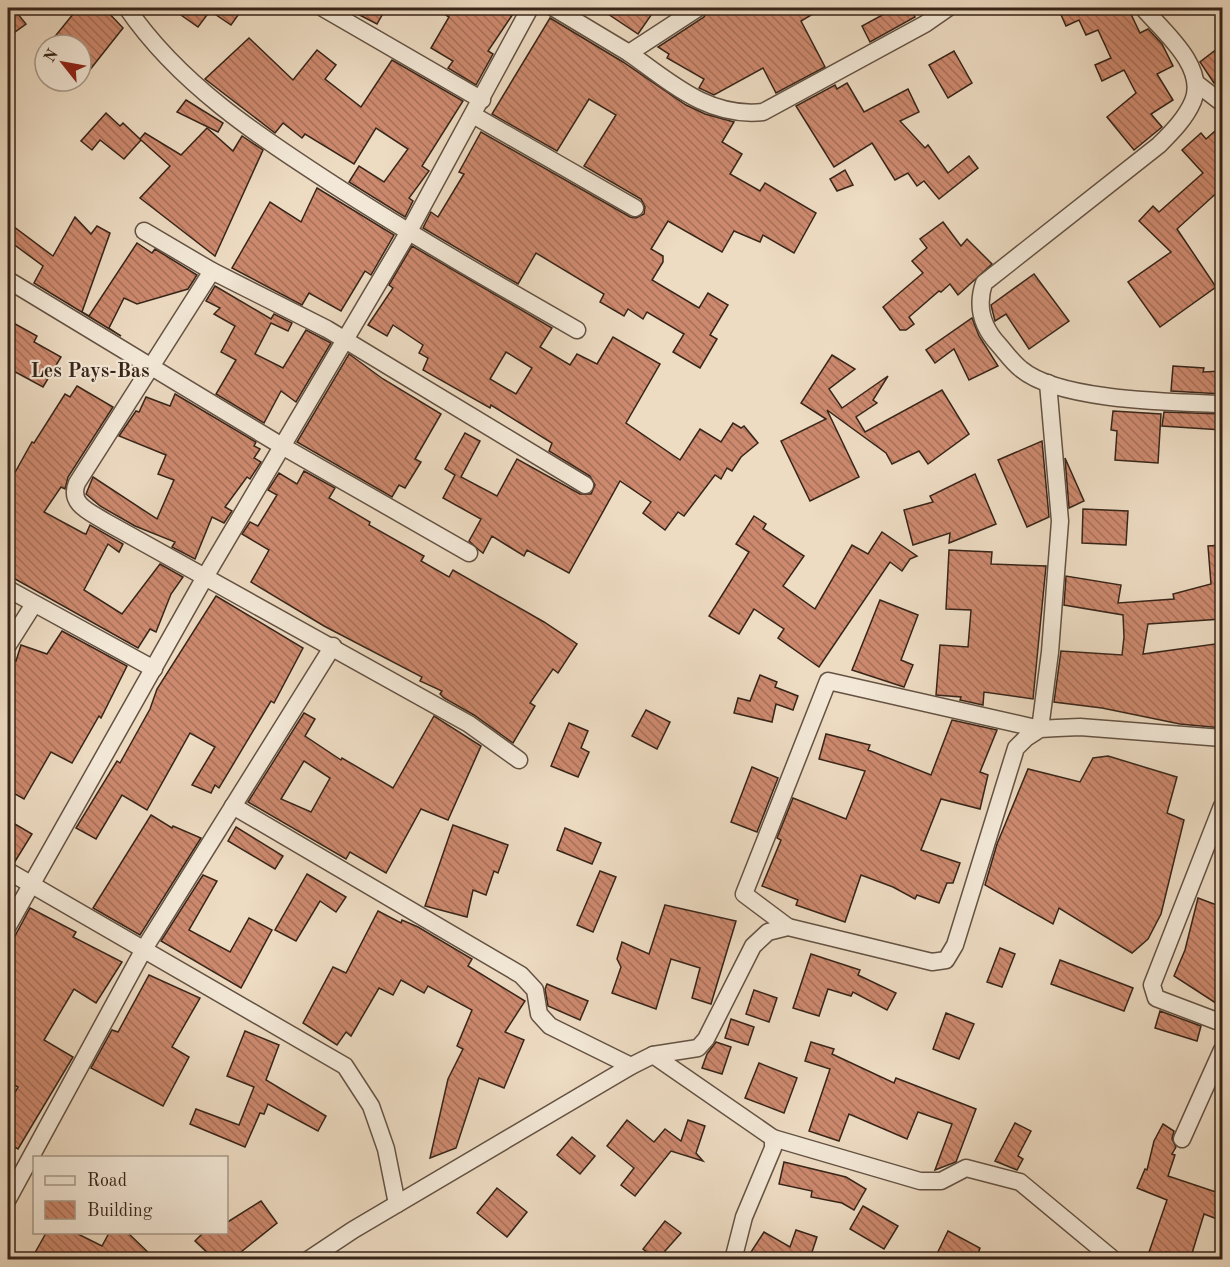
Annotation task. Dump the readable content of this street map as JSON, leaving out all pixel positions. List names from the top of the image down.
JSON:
{
  "districts": ["Les Pays-Bas"],
  "legend": ["Road", "Building"],
  "north": "top left"
}
